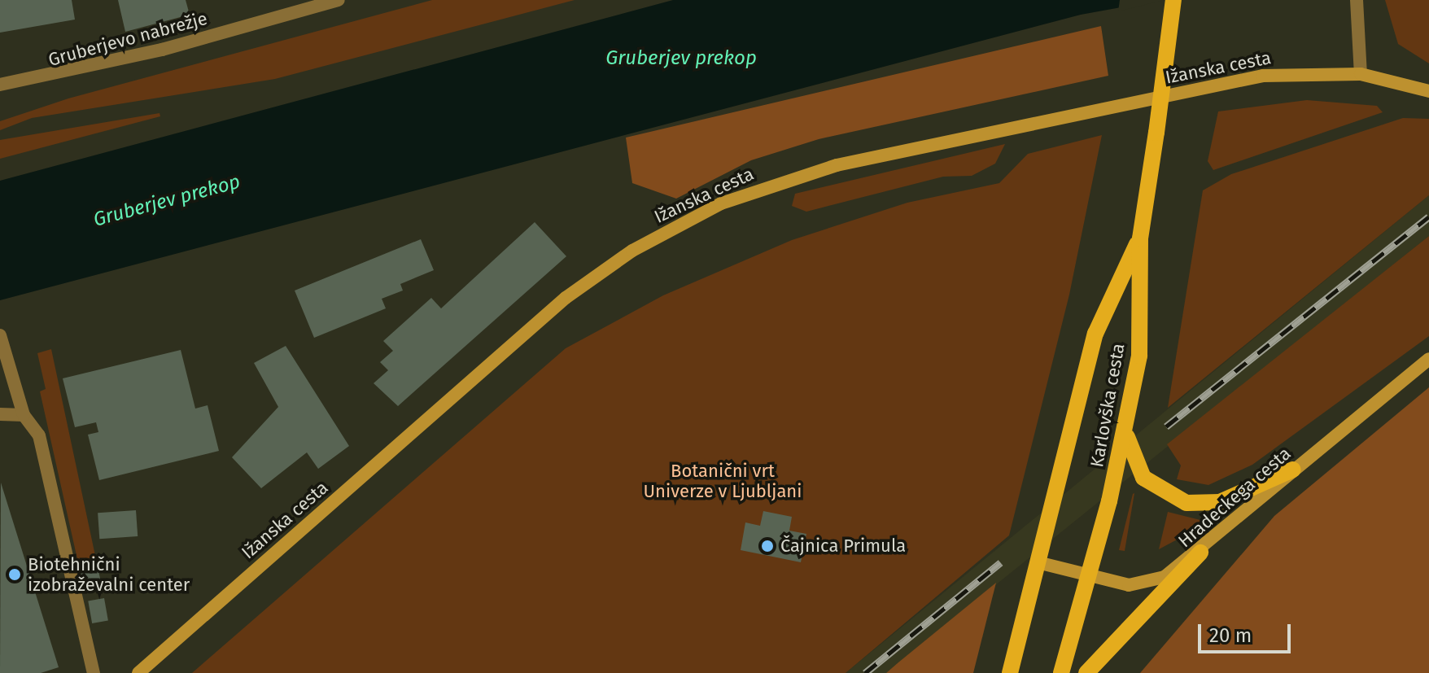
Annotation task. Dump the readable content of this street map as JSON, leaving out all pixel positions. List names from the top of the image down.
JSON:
{
  "streets": {
    "main road": ["Ižanska cesta", "Karlovška cesta", "Hradeckega cesta"],
    "street": ["Gruberjevo nabrežje"]
  },
  "crossings": [
    ["Karlovška cesta", "Hradeckega cesta"]
  ],
  "water": ["Gruberjev prekop"],
  "parks": ["Botanični vrt Univerze v Ljubljani"],
  "places": ["Čajnica Primula", "Biotehnični izobraževalni center"],
  "scale_bar": "20 m"
}
